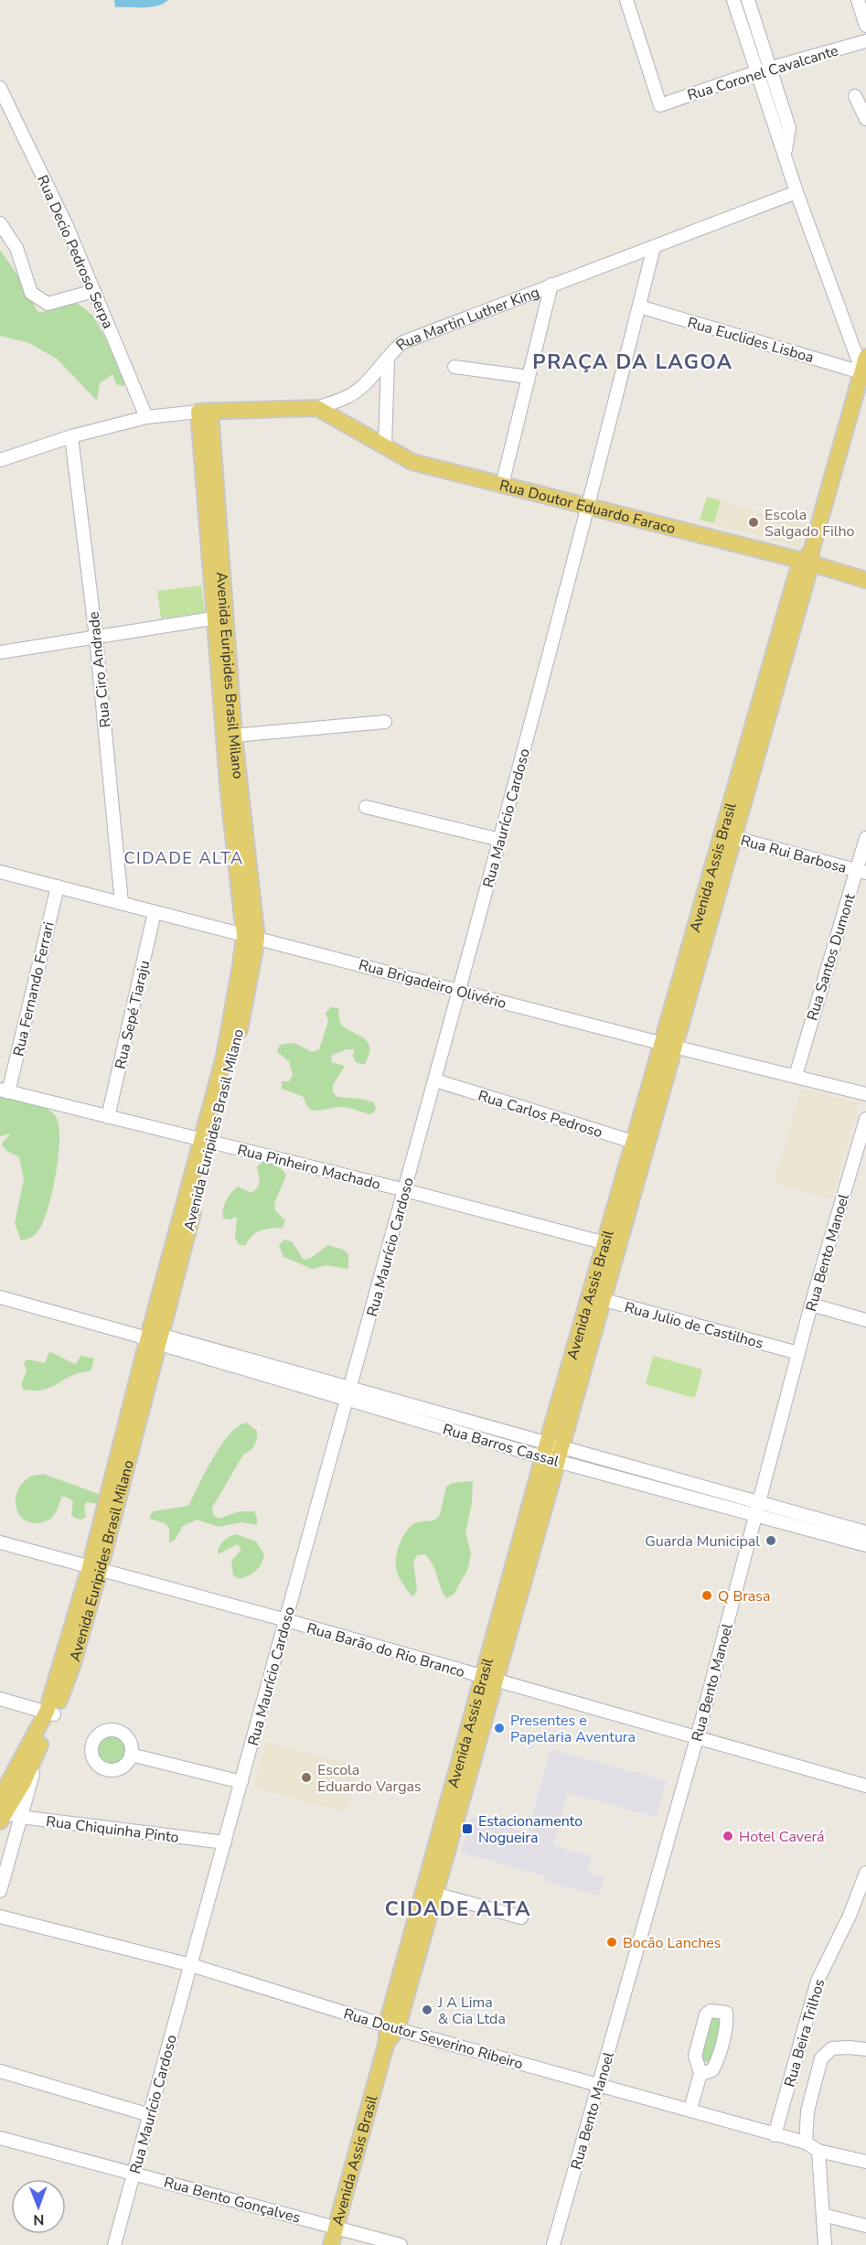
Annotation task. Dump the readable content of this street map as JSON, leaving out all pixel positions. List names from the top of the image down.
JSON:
{
  "streets": {
    "main road": [
      "Rua Martin Luther King",
      "Rua Doutor Eduardo Faraco",
      "Avenida Euripides Brasil Milano",
      "Avenida Assis Brasil"
    ],
    "street": [
      "Rua Coronel Cavalcante",
      "Rua Decio Pedroso Serpa",
      "Rua Euclides Lisboa",
      "Rua Ciro Andrade",
      "Rua Maurício Cardoso",
      "Rua Rui Barbosa",
      "Rua Santos Dumont",
      "Rua Brigadeiro Olivério",
      "Rua Fernando Ferrari",
      "Rua Sepé Tiaraju",
      "Rua Carlos Pedroso",
      "Rua Pinheiro Machado",
      "Rua Bento Manoel",
      "Rua Julio de Castilhos",
      "Rua Barros Cassal",
      "Rua Barão do Rio Branco",
      "Rua Chiquinha Pinto",
      "Rua Beira Trilhos",
      "Rua Doutor Severino Ribeiro",
      "Rua Bento Gonçalves"
    ]
  },
  "crossings": [
    ["Rua Decio Pedroso Serpa", "Rua Martin Luther King"],
    ["Rua Martin Luther King", "Rua Doutor Eduardo Faraco"],
    ["Rua Martin Luther King", "Rua Ciro Andrade"],
    ["Rua Martin Luther King", "Avenida Euripides Brasil Milano"],
    ["Rua Martin Luther King", "Rua Maurício Cardoso"],
    ["Rua Euclides Lisboa", "Rua Maurício Cardoso"],
    ["Rua Euclides Lisboa", "Avenida Assis Brasil"],
    ["Rua Doutor Eduardo Faraco", "Rua Maurício Cardoso"],
    ["Rua Doutor Eduardo Faraco", "Avenida Assis Brasil"],
    ["Rua Ciro Andrade", "Rua Brigadeiro Olivério"],
    ["Avenida Euripides Brasil Milano", "Rua Brigadeiro Olivério"],
    ["Avenida Euripides Brasil Milano", "Rua Pinheiro Machado"],
    ["Avenida Euripides Brasil Milano", "Rua Barros Cassal"],
    ["Avenida Euripides Brasil Milano", "Rua Barão do Rio Branco"],
    ["Avenida Euripides Brasil Milano", "Rua Chiquinha Pinto"],
    ["Rua Maurício Cardoso", "Rua Brigadeiro Olivério"],
    ["Rua Maurício Cardoso", "Rua Carlos Pedroso"],
    ["Rua Maurício Cardoso", "Rua Pinheiro Machado"],
    ["Rua Maurício Cardoso", "Rua Barros Cassal"],
    ["Rua Maurício Cardoso", "Rua Barão do Rio Branco"],
    ["Rua Maurício Cardoso", "Rua Chiquinha Pinto"],
    ["Rua Maurício Cardoso", "Rua Doutor Severino Ribeiro"],
    ["Rua Maurício Cardoso", "Rua Bento Gonçalves"],
    ["Rua Rui Barbosa", "Avenida Assis Brasil"],
    ["Rua Rui Barbosa", "Rua Santos Dumont"],
    ["Avenida Assis Brasil", "Rua Brigadeiro Olivério"],
    ["Avenida Assis Brasil", "Rua Carlos Pedroso"],
    ["Avenida Assis Brasil", "Rua Pinheiro Machado"],
    ["Avenida Assis Brasil", "Rua Julio de Castilhos"],
    ["Avenida Assis Brasil", "Rua Barros Cassal"],
    ["Avenida Assis Brasil", "Rua Barão do Rio Branco"],
    ["Avenida Assis Brasil", "Rua Doutor Severino Ribeiro"],
    ["Avenida Assis Brasil", "Rua Bento Gonçalves"],
    ["Rua Santos Dumont", "Rua Brigadeiro Olivério"],
    ["Rua Brigadeiro Olivério", "Rua Fernando Ferrari"],
    ["Rua Brigadeiro Olivério", "Rua Sepé Tiaraju"],
    ["Rua Fernando Ferrari", "Rua Pinheiro Machado"],
    ["Rua Sepé Tiaraju", "Rua Pinheiro Machado"],
    ["Rua Bento Manoel", "Rua Julio de Castilhos"],
    ["Rua Bento Manoel", "Rua Barros Cassal"],
    ["Rua Bento Manoel", "Rua Barão do Rio Branco"],
    ["Rua Bento Manoel", "Rua Doutor Severino Ribeiro"],
    ["Rua Beira Trilhos", "Rua Doutor Severino Ribeiro"]
  ],
  "districts": ["PRAÇA DA LAGOA", "CIDADE ALTA", "CIDADE ALTA"],
  "places": {
    "other": [
      "Escola Salgado Filho",
      "Guarda Municipal",
      "Q Brasa",
      "Presentes e Papelaria Aventura",
      "Escola Eduardo Vargas",
      "Hotel Caverá",
      "Bocão Lanches",
      "J A Lima & Cia Ltda"
    ],
    "transit": ["Estacionamento Nogueira"]
  },
  "north": "bottom"
}
